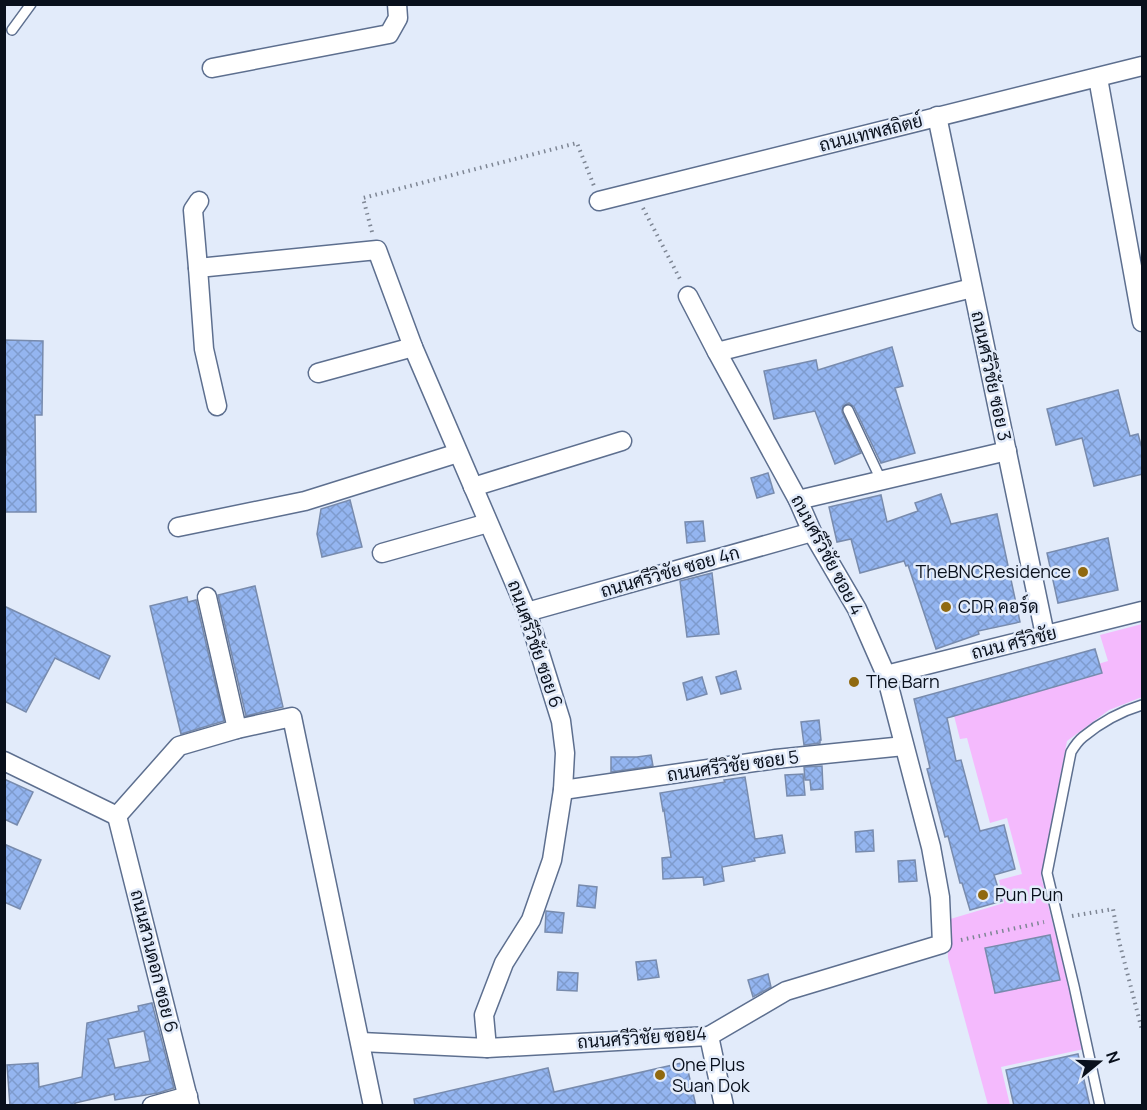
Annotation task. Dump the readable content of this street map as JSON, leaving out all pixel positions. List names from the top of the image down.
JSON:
{
  "streets": {
    "street": [
      "ถนนเทพสถิตย์",
      "ถนนศรีวิชัย ซอย 3",
      "ถนนศรีวิชัย ซอย 4",
      "ถนนศรีวิชัย ซอย 4ก",
      "ถนน ศรีวิชัย",
      "ถนนศรีวิชัย ซอย 6",
      "ถนนศรีวิชัย ซอย 5",
      "ถนนสวนดอก ซอย 6",
      "ถนนศรีวิชัย ซอย4"
    ]
  },
  "crossings": [
    ["ถนนเทพสถิตย์", "ถนนศรีวิชัย ซอย 3"],
    ["ถนนศรีวิชัย ซอย 3", "ถนน ศรีวิชัย"],
    ["ถนนศรีวิชัย ซอย 4", "ถนนศรีวิชัย ซอย 4ก"],
    ["ถนนศรีวิชัย ซอย 4", "ถนน ศรีวิชัย"],
    ["ถนนศรีวิชัย ซอย 4", "ถนนศรีวิชัย ซอย 5"],
    ["ถนนศรีวิชัย ซอย 4", "ถนนศรีวิชัย ซอย4"],
    ["ถนนศรีวิชัย ซอย 4ก", "ถนนศรีวิชัย ซอย 6"],
    ["ถนนศรีวิชัย ซอย 6", "ถนนศรีวิชัย ซอย 5"],
    ["ถนนศรีวิชัย ซอย 6", "ถนนศรีวิชัย ซอย4"]
  ],
  "places": [
    "TheBNCResidence",
    "CDR คอร์ด",
    "The Barn",
    "Pun Pun",
    "One Plus Suan Dok"
  ],
  "north": "right"
}
